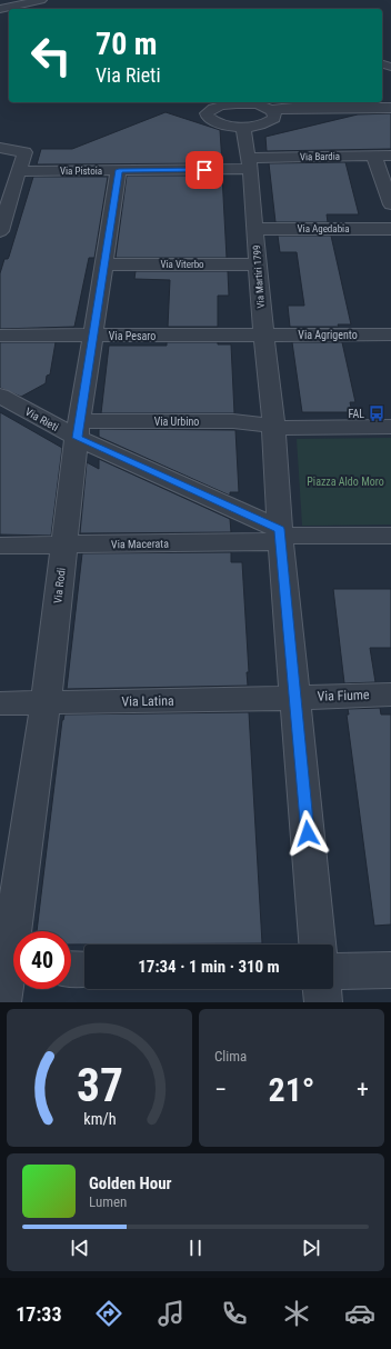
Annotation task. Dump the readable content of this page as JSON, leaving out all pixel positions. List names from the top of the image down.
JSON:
{
  "streets": {
    "street": [
      "Via Bardia",
      "Via Pistoia",
      "Via Agedabia",
      "Via Viterbo",
      "Via Martiri 1799",
      "Via Agrigento",
      "Via Pesaro",
      "Via Rieti",
      "Via Urbino",
      "Via Macerata",
      "Via Rodi",
      "Via Fiume",
      "Via Latina"
    ]
  },
  "crossings": [
    ["Via Bardia", "Via Pistoia"],
    ["Via Bardia", "Via Martiri 1799"],
    ["Via Pistoia", "Via Martiri 1799"],
    ["Via Pistoia", "Via Rodi"],
    ["Via Agedabia", "Via Martiri 1799"],
    ["Via Viterbo", "Via Martiri 1799"],
    ["Via Viterbo", "Via Rodi"],
    ["Via Martiri 1799", "Via Agrigento"],
    ["Via Martiri 1799", "Via Pesaro"],
    ["Via Martiri 1799", "Via Rieti"],
    ["Via Martiri 1799", "Via Urbino"],
    ["Via Martiri 1799", "Via Macerata"],
    ["Via Martiri 1799", "Via Fiume"],
    ["Via Martiri 1799", "Via Latina"],
    ["Via Agrigento", "Via Pesaro"],
    ["Via Pesaro", "Via Rodi"],
    ["Via Rieti", "Via Urbino"],
    ["Via Rieti", "Via Macerata"],
    ["Via Rieti", "Via Rodi"],
    ["Via Urbino", "Via Rodi"],
    ["Via Macerata", "Via Rodi"],
    ["Via Rodi", "Via Latina"],
    ["Via Fiume", "Via Latina"]
  ],
  "parks": ["Piazza Aldo Moro"],
  "places": {
    "bus stop": ["FAL"]
  },
  "page": {
    "turn": ["70 m", "Via Rieti"],
    "limit": "40",
    "trip": "17:34 · 1 min · 310 m",
    "tile": "Clima",
    "heat": ["−", "21°", "+"],
    "song": ["Golden Hour", "Lumen"],
    "tabs": "17:33",
    "gauge": ["37", "km/h"]
  }
}
